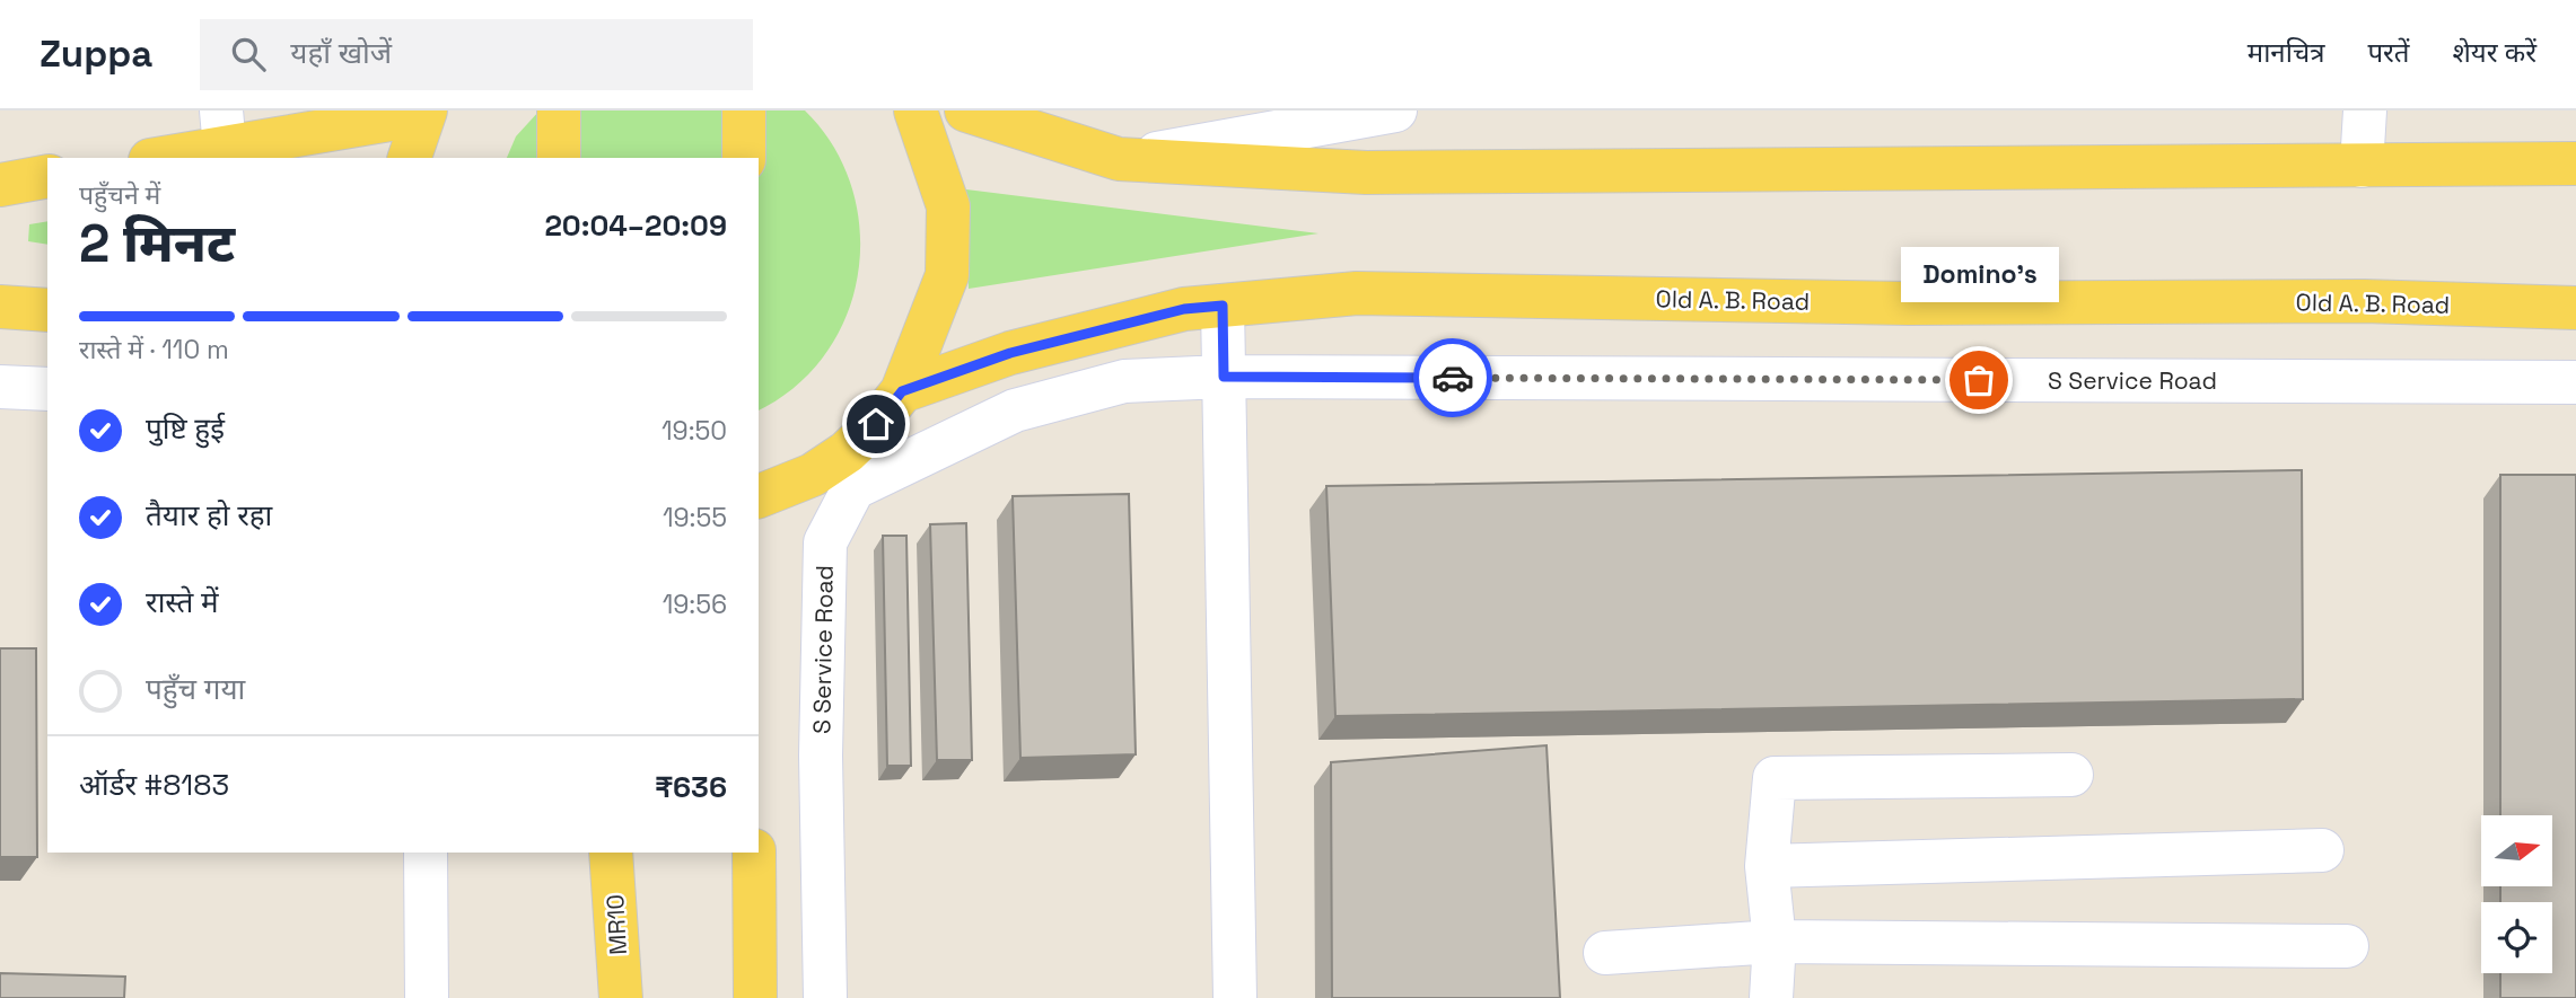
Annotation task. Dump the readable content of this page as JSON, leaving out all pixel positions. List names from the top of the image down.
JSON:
{
  "streets": {
    "main road": ["Old A. B. Road", "MR10"],
    "street": ["S Service Road"]
  },
  "places": ["Domino's"],
  "north": "right",
  "page": {
    "header": "Zuppa",
    "search": "यहाँ खोजें",
    "nav": ["मानचित्र", "परतें", "शेयर करें"],
    "heading": ["2 मिनट", "पहुँचने में", "20:04–20:09"],
    "panel": ["ऑर्डर #8183", "₹636"],
    "bubble": "Domino's",
    "bar": "रास्ते में · 110 m",
    "list": [
      ["पुष्टि हुई", "19:50"],
      ["तैयार हो रहा", "19:55"],
      ["रास्ते में", "19:56"],
      "पहुँच गया"
    ]
  }
}
